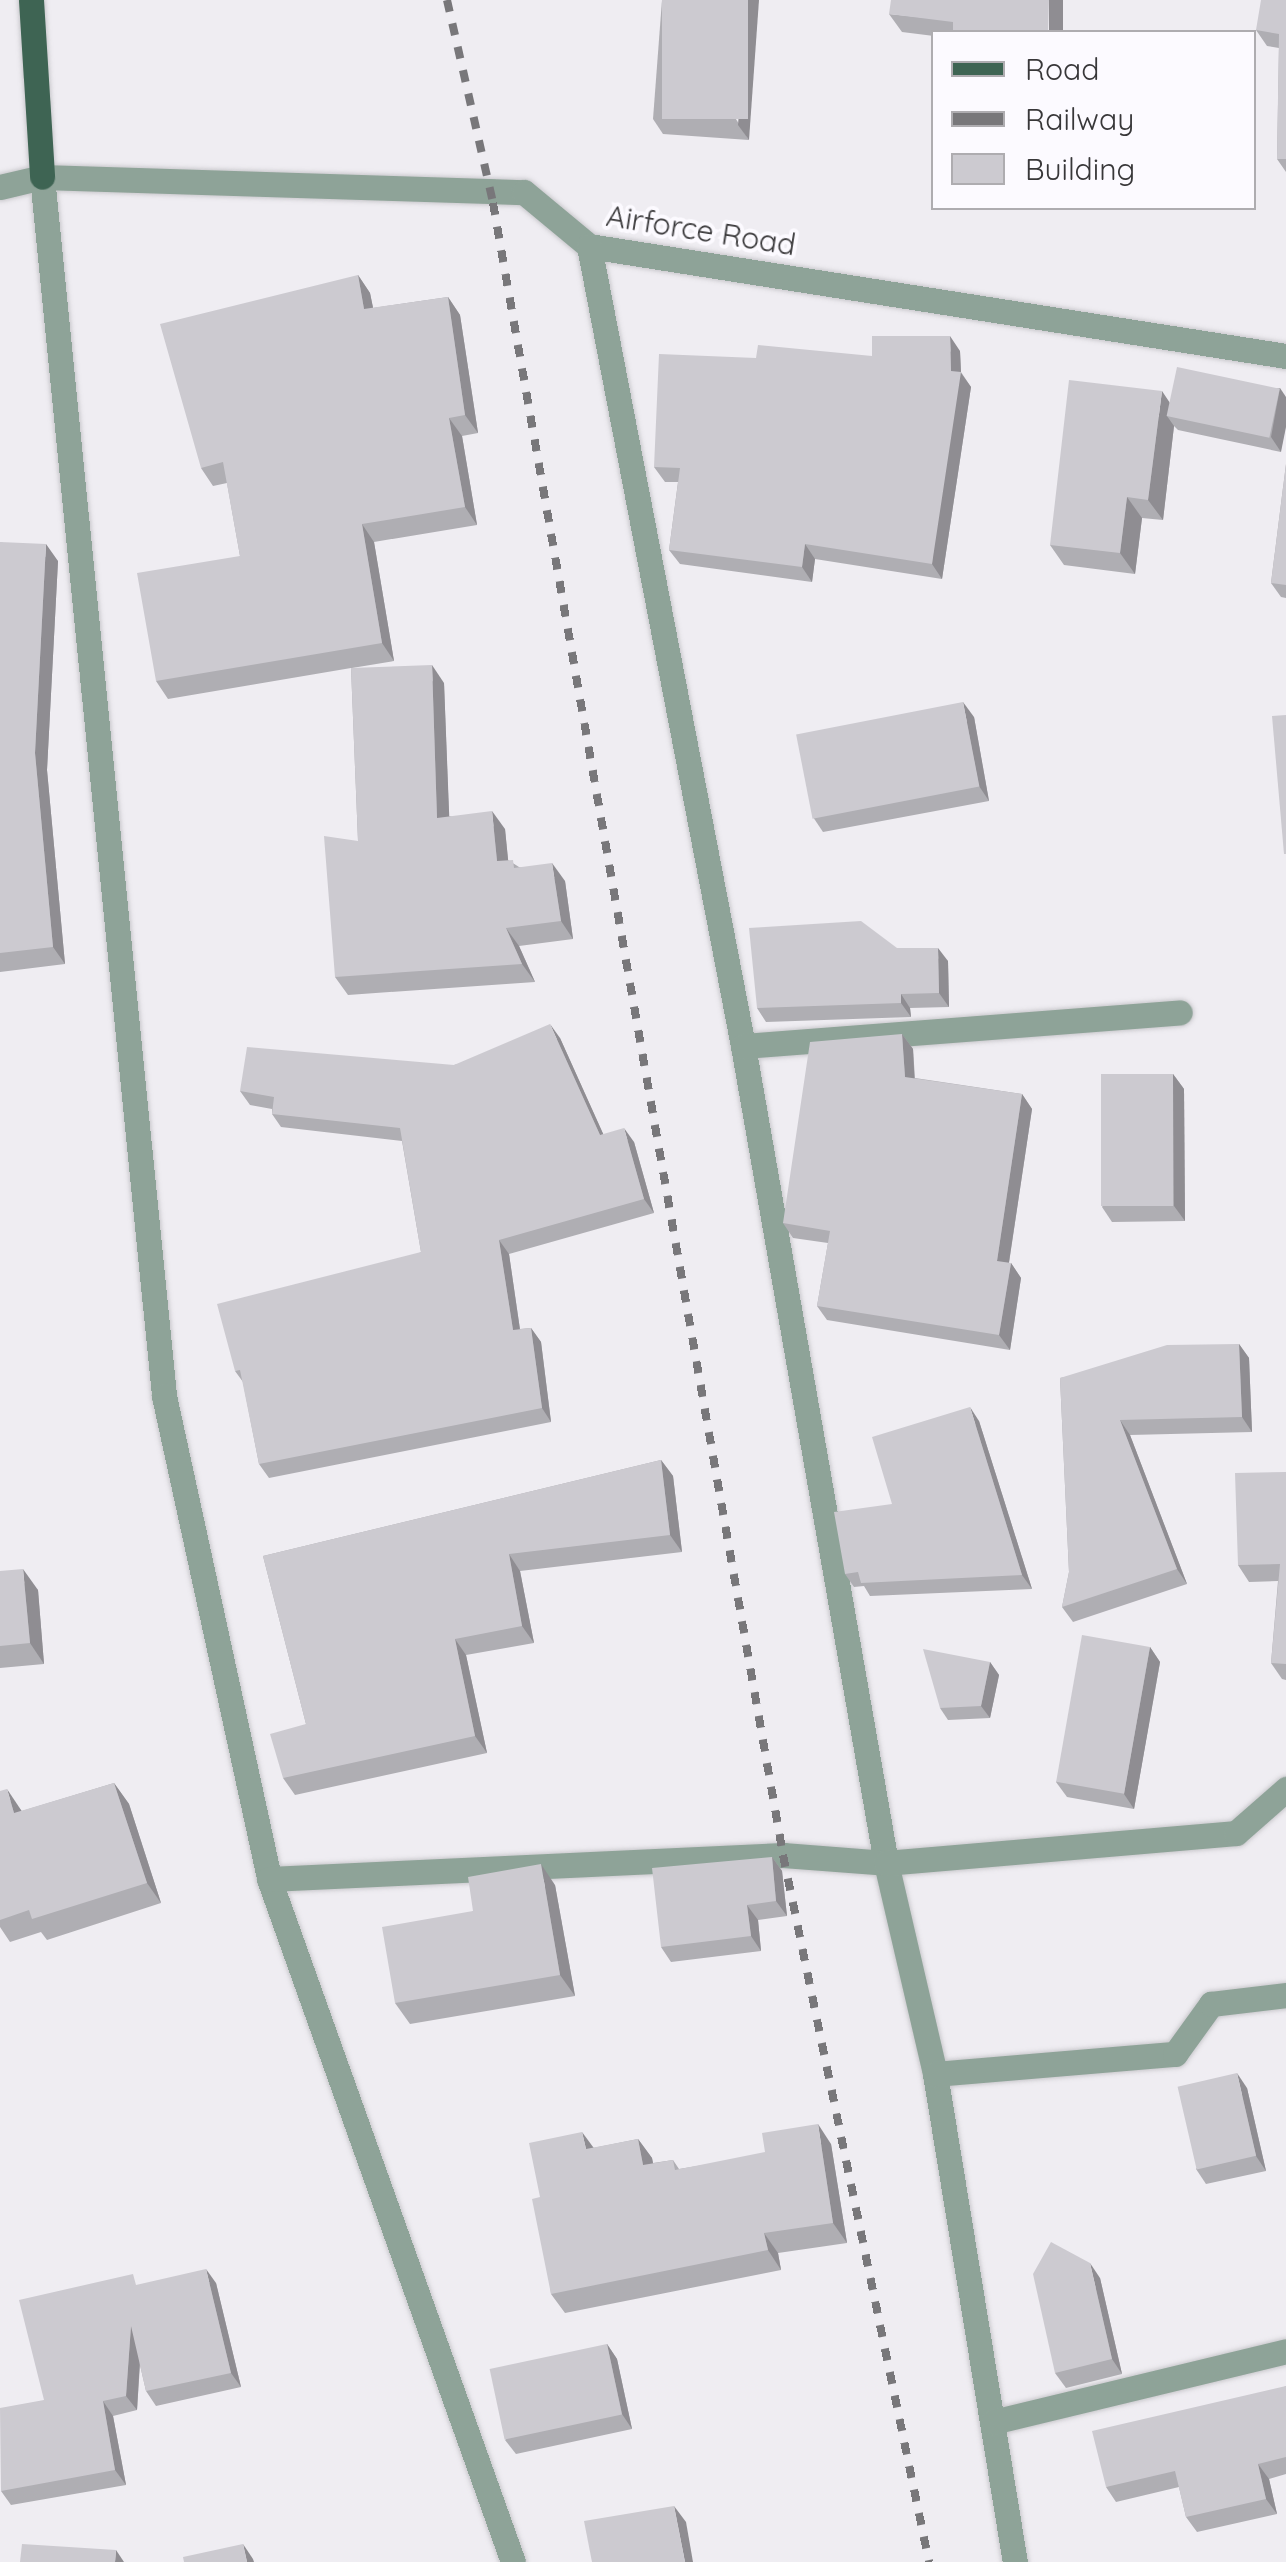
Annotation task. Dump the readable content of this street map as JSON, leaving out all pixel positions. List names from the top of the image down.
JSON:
{
  "streets": {
    "street": ["Airforce Road"]
  },
  "legend": ["Road", "Railway", "Building"]
}
